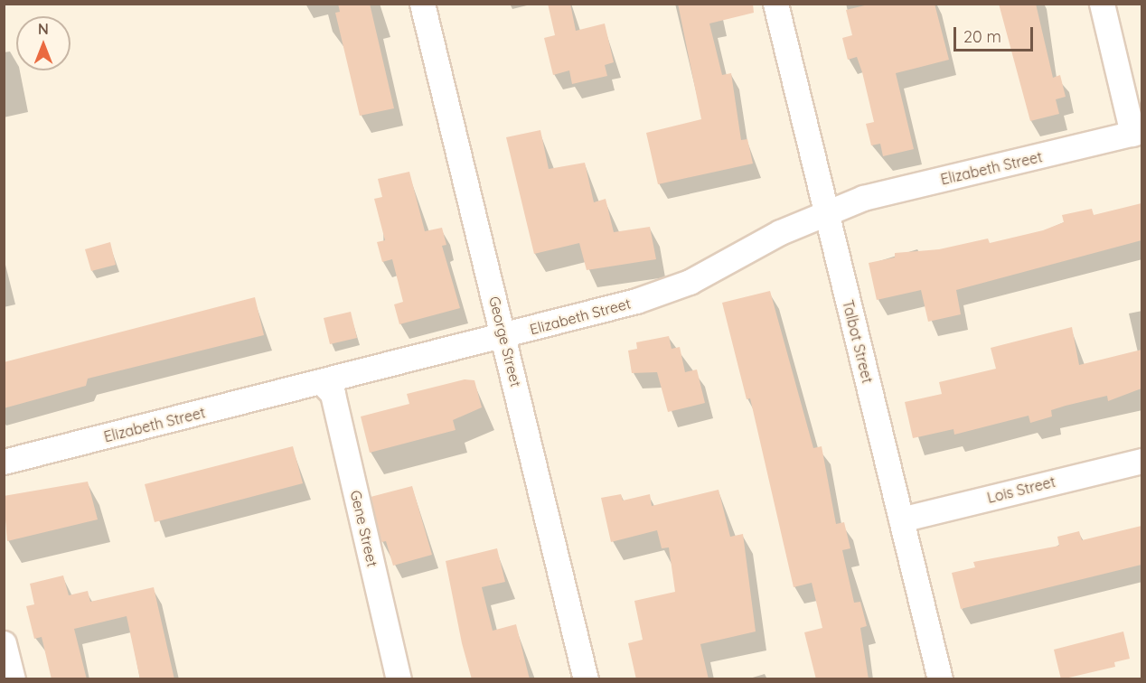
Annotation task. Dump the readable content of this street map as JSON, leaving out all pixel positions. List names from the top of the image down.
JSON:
{
  "streets": {
    "street": [
      "Elizabeth Street",
      "George Street",
      "Talbot Street",
      "Lois Street",
      "Gene Street"
    ]
  },
  "crossings": [
    ["Elizabeth Street", "George Street"],
    ["Elizabeth Street", "Talbot Street"],
    ["Elizabeth Street", "Gene Street"],
    ["Talbot Street", "Lois Street"]
  ],
  "scale_bar": "20 m",
  "north": "top"
}
